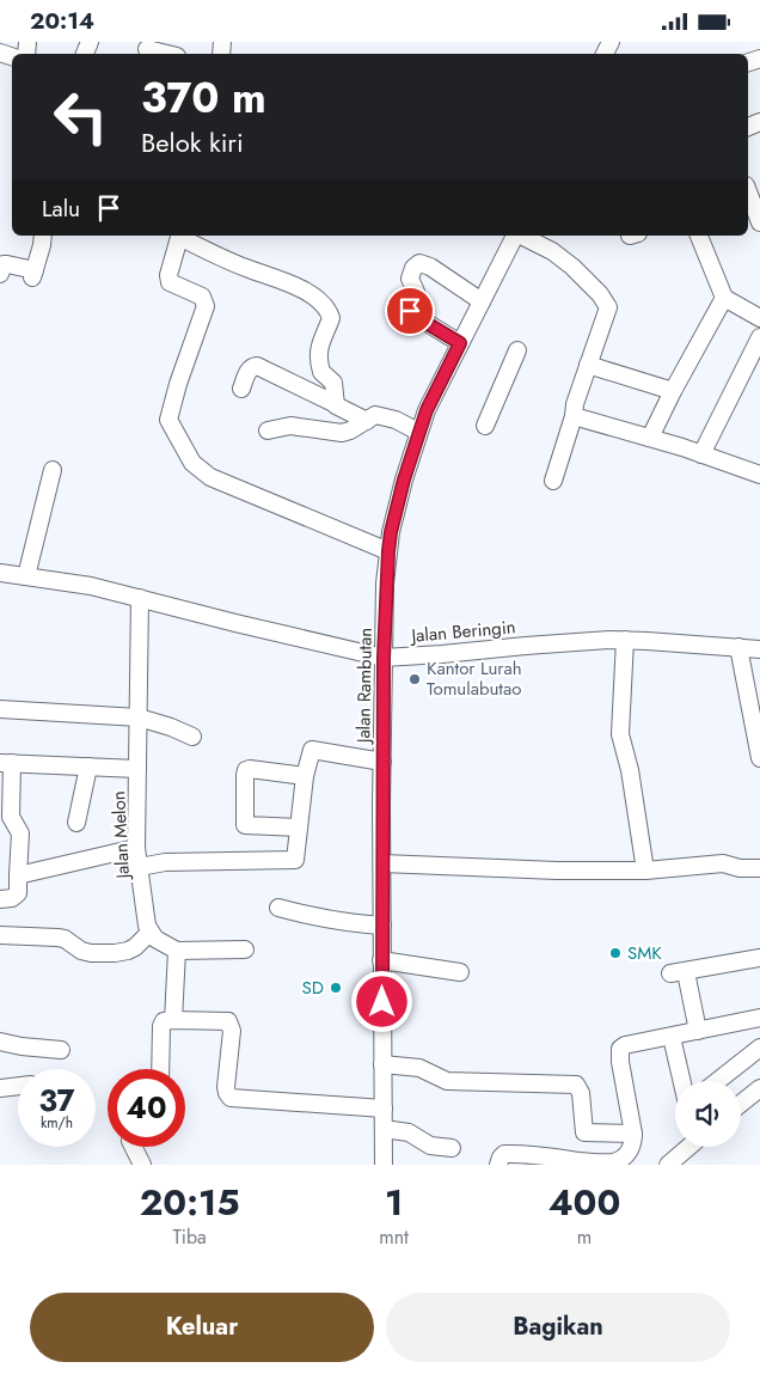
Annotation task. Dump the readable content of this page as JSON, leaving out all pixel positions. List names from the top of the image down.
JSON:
{
  "streets": {
    "street": ["Jalan Beringin", "Jalan Rambutan", "Jalan Melon"]
  },
  "crossings": [
    ["Jalan Beringin", "Jalan Rambutan"],
    ["Jalan Beringin", "Jalan Melon"]
  ],
  "places": ["Kantor Lurah Tomulabutao", "SMK", "SD"],
  "page": {
    "status": "20:14",
    "turn": ["370 m", "Belok kiri"],
    "then": "Lalu",
    "speed": "37 km/h",
    "limit": "40",
    "eta": [
      "20:15",
      "Tiba",
      "1",
      "mnt",
      "400",
      "m"
    ],
    "buttons": ["Keluar", "Bagikan"]
  }
}
